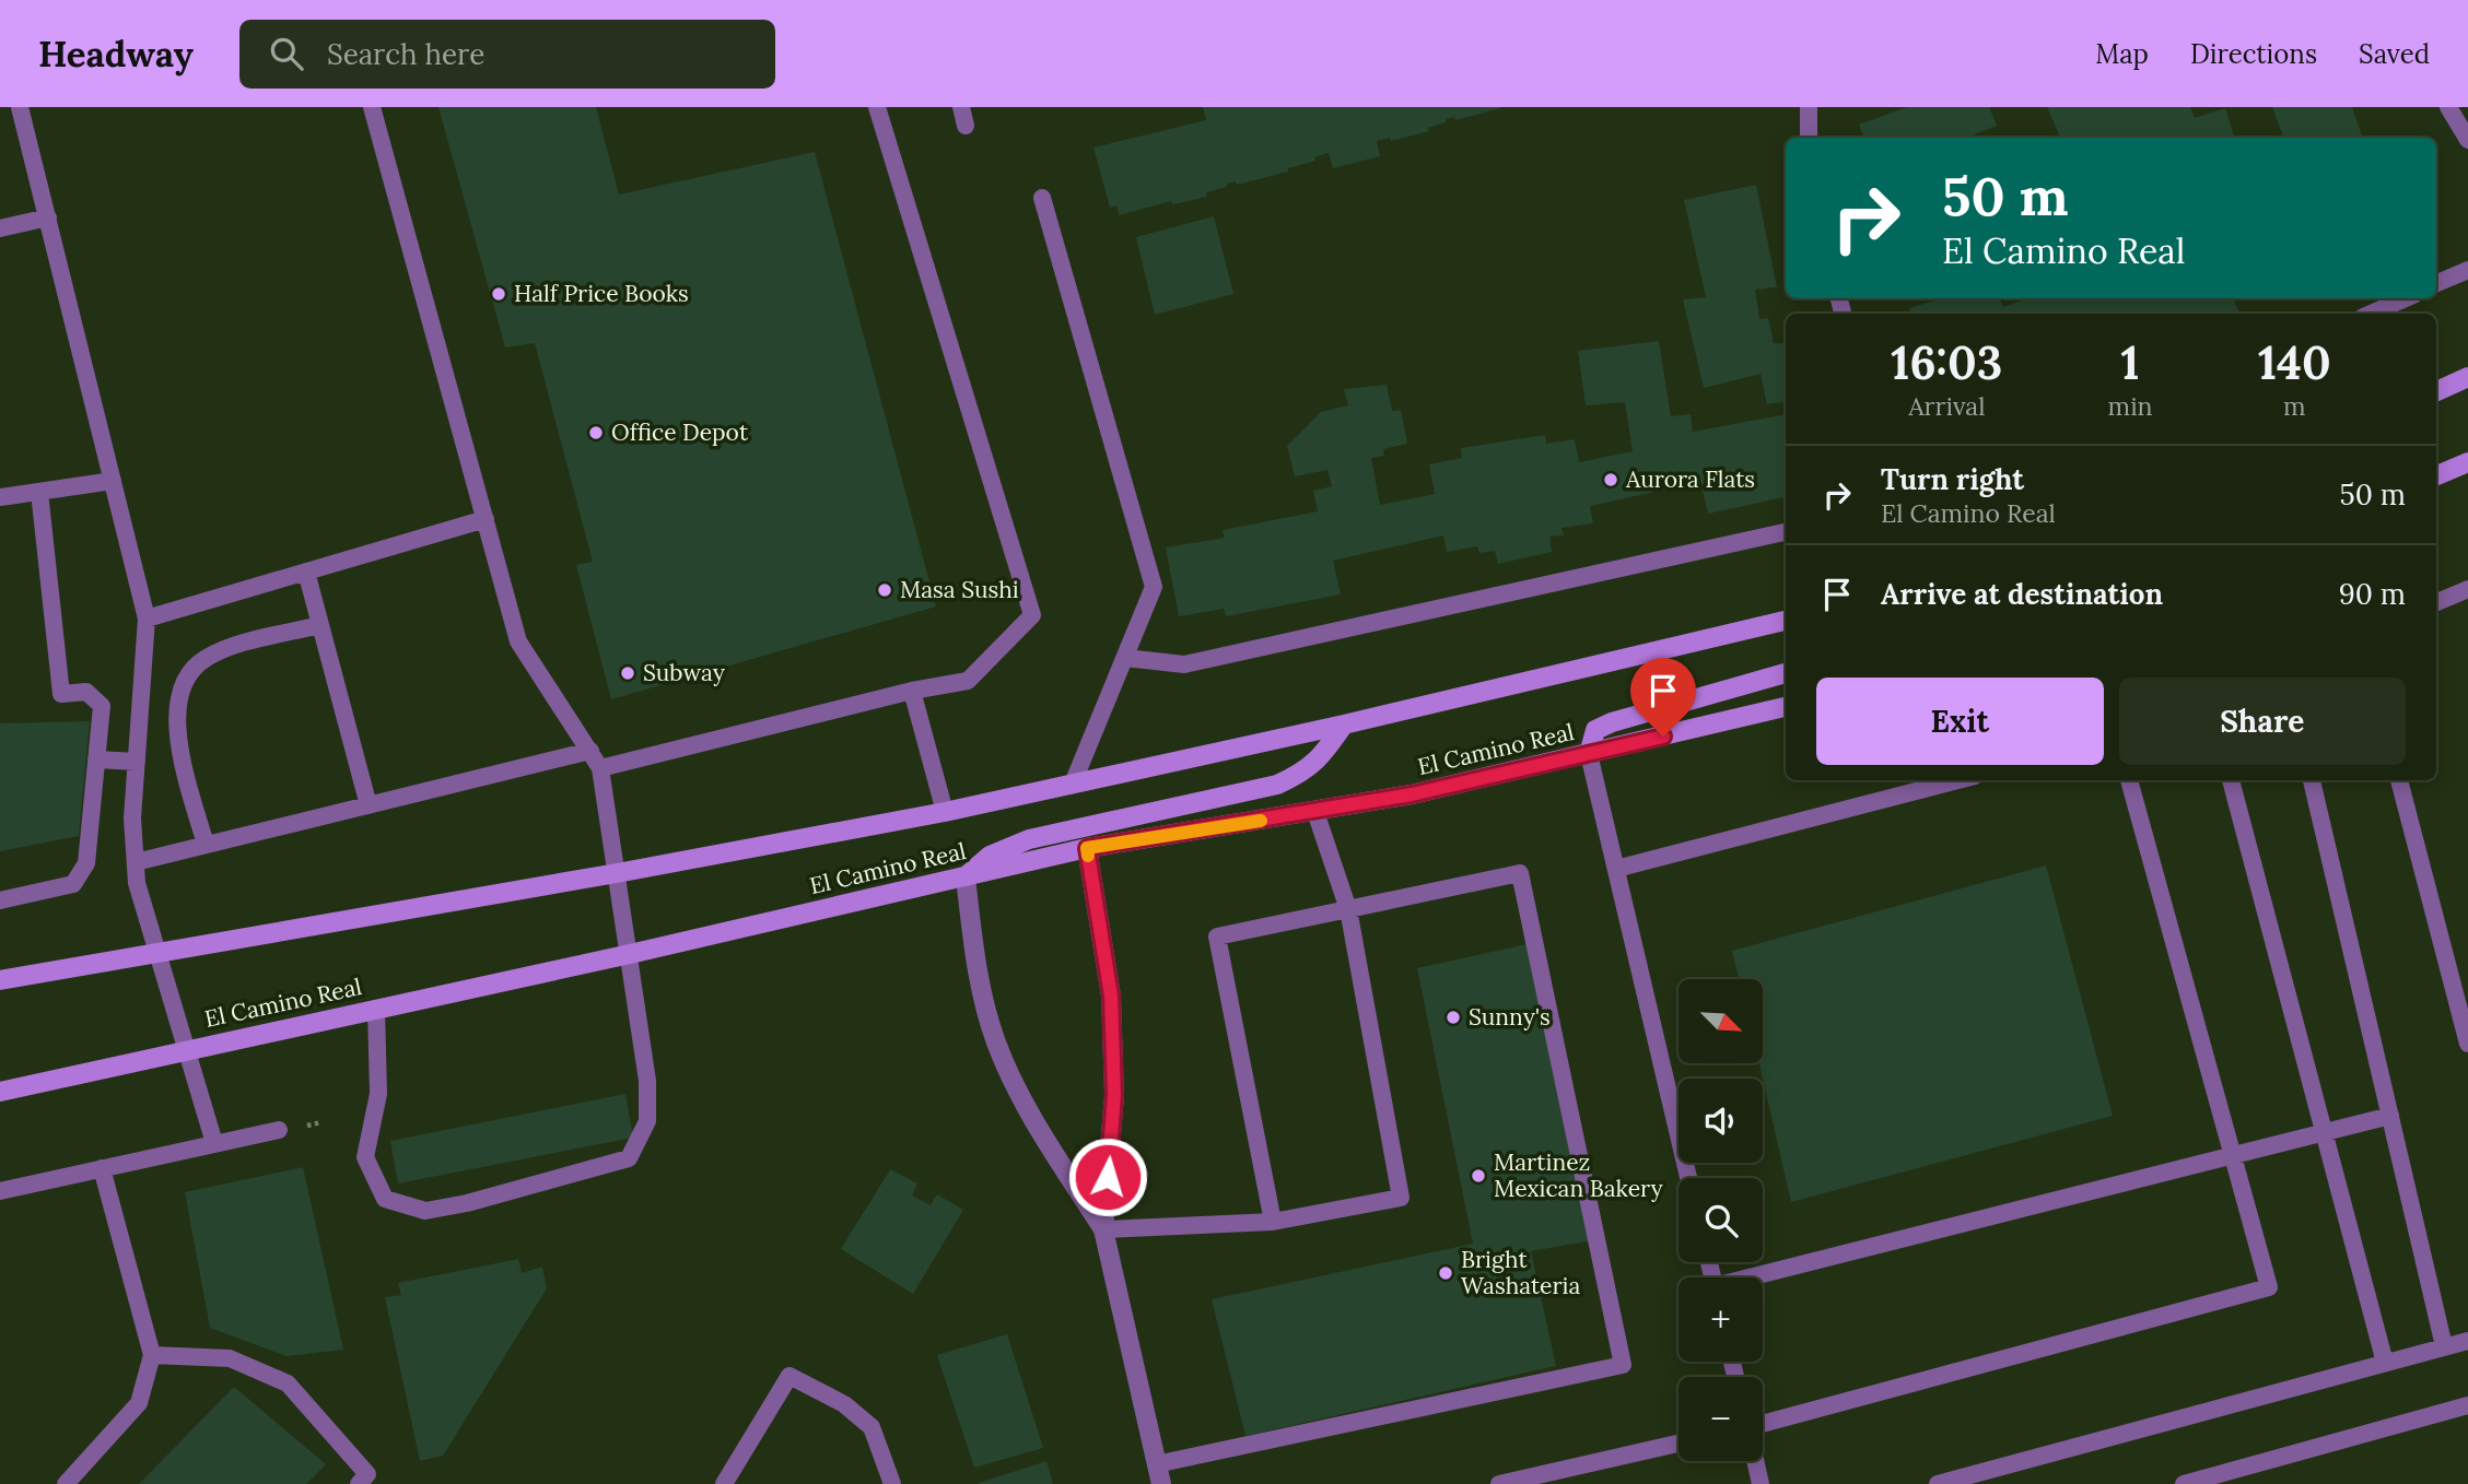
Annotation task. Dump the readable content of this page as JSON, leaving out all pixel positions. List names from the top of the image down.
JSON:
{
  "streets": {
    "main road": ["El Camino Real"]
  },
  "places": [
    "Half Price Books",
    "Office Depot",
    "Aurora Flats",
    "Masa Sushi",
    "Subway",
    "Sunny's",
    "Martinez Mexican Bakery",
    "Bright Washateria"
  ],
  "north": "bottom right",
  "page": {
    "header": "Headway",
    "search": "Search here",
    "nav": ["Map", "Directions", "Saved"],
    "turn": ["50 m", "El Camino Real"],
    "eta": [
      "16:03",
      "Arrival",
      "1",
      "min",
      "140",
      "m"
    ],
    "list": [
      {
        "name": "Turn right",
        "note": "El Camino Real",
        "value": "50 m"
      },
      {
        "name": "Arrive at destination",
        "value": "90 m"
      }
    ],
    "buttons": ["Exit", "Share"],
    "map_buttons": ["+", "−"]
  }
}
